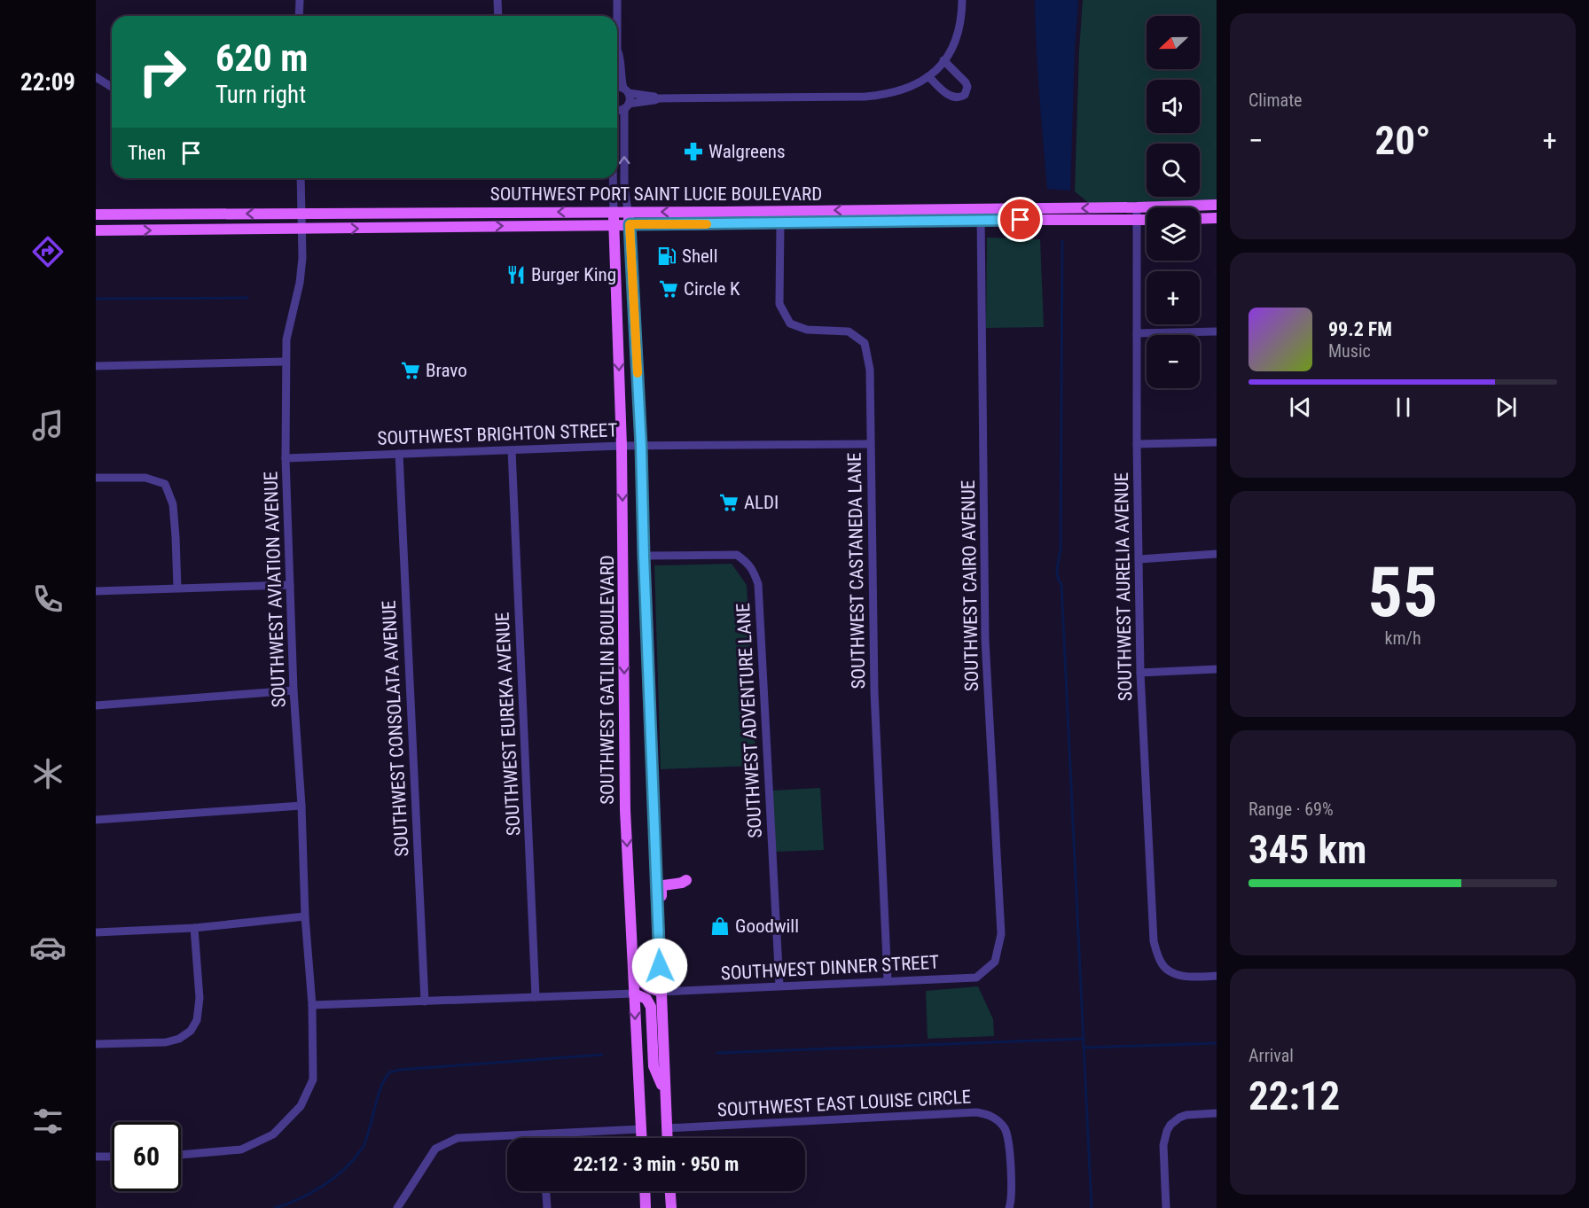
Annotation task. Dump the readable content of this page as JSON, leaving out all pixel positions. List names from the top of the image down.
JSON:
{
  "streets": {
    "main road": ["SOUTHWEST PORT SAINT LUCIE BOULEVARD", "SOUTHWEST GATLIN BOULEVARD"],
    "street": [
      "SOUTHWEST BRIGHTON STREET",
      "SOUTHWEST CASTANEDA LANE",
      "SOUTHWEST CAIRO AVENUE",
      "SOUTHWEST AURELIA AVENUE",
      "SOUTHWEST AVIATION AVENUE",
      "SOUTHWEST ADVENTURE LANE",
      "SOUTHWEST EUREKA AVENUE",
      "SOUTHWEST CONSOLATA AVENUE",
      "SOUTHWEST DINNER STREET",
      "SOUTHWEST EAST LOUISE CIRCLE"
    ]
  },
  "crossings": [
    ["SOUTHWEST PORT SAINT LUCIE BOULEVARD", "SOUTHWEST CASTANEDA LANE"],
    ["SOUTHWEST PORT SAINT LUCIE BOULEVARD", "SOUTHWEST CAIRO AVENUE"],
    ["SOUTHWEST PORT SAINT LUCIE BOULEVARD", "SOUTHWEST AURELIA AVENUE"],
    ["SOUTHWEST PORT SAINT LUCIE BOULEVARD", "SOUTHWEST AVIATION AVENUE"],
    ["SOUTHWEST PORT SAINT LUCIE BOULEVARD", "SOUTHWEST GATLIN BOULEVARD"],
    ["SOUTHWEST BRIGHTON STREET", "SOUTHWEST CASTANEDA LANE"],
    ["SOUTHWEST BRIGHTON STREET", "SOUTHWEST AVIATION AVENUE"],
    ["SOUTHWEST BRIGHTON STREET", "SOUTHWEST GATLIN BOULEVARD"],
    ["SOUTHWEST BRIGHTON STREET", "SOUTHWEST EUREKA AVENUE"],
    ["SOUTHWEST BRIGHTON STREET", "SOUTHWEST CONSOLATA AVENUE"],
    ["SOUTHWEST CASTANEDA LANE", "SOUTHWEST DINNER STREET"],
    ["SOUTHWEST CAIRO AVENUE", "SOUTHWEST DINNER STREET"],
    ["SOUTHWEST GATLIN BOULEVARD", "SOUTHWEST ADVENTURE LANE"],
    ["SOUTHWEST GATLIN BOULEVARD", "SOUTHWEST DINNER STREET"],
    ["SOUTHWEST GATLIN BOULEVARD", "SOUTHWEST EAST LOUISE CIRCLE"],
    ["SOUTHWEST ADVENTURE LANE", "SOUTHWEST DINNER STREET"]
  ],
  "places": {
    "pharmacy": ["Walgreens"],
    "fuel station": ["Shell"],
    "restaurant": ["Burger King"],
    "supermarket": ["Circle K", "Bravo", "ALDI"],
    "shop": ["Goodwill"]
  },
  "north": "left",
  "page": {
    "tabs": "22:09",
    "tile": [
      "Climate",
      ["55", "km/h"],
      ["Range · 69%", "345 km"],
      ["Arrival", "22:12"]
    ],
    "map_buttons": ["+", "−"],
    "turn": ["620 m", "Turn right"],
    "heat": ["−", "20°", "+"],
    "then": "Then",
    "song": ["99.2 FM", "Music"],
    "limit": "60",
    "trip": "22:12 · 3 min · 950 m"
  }
}
